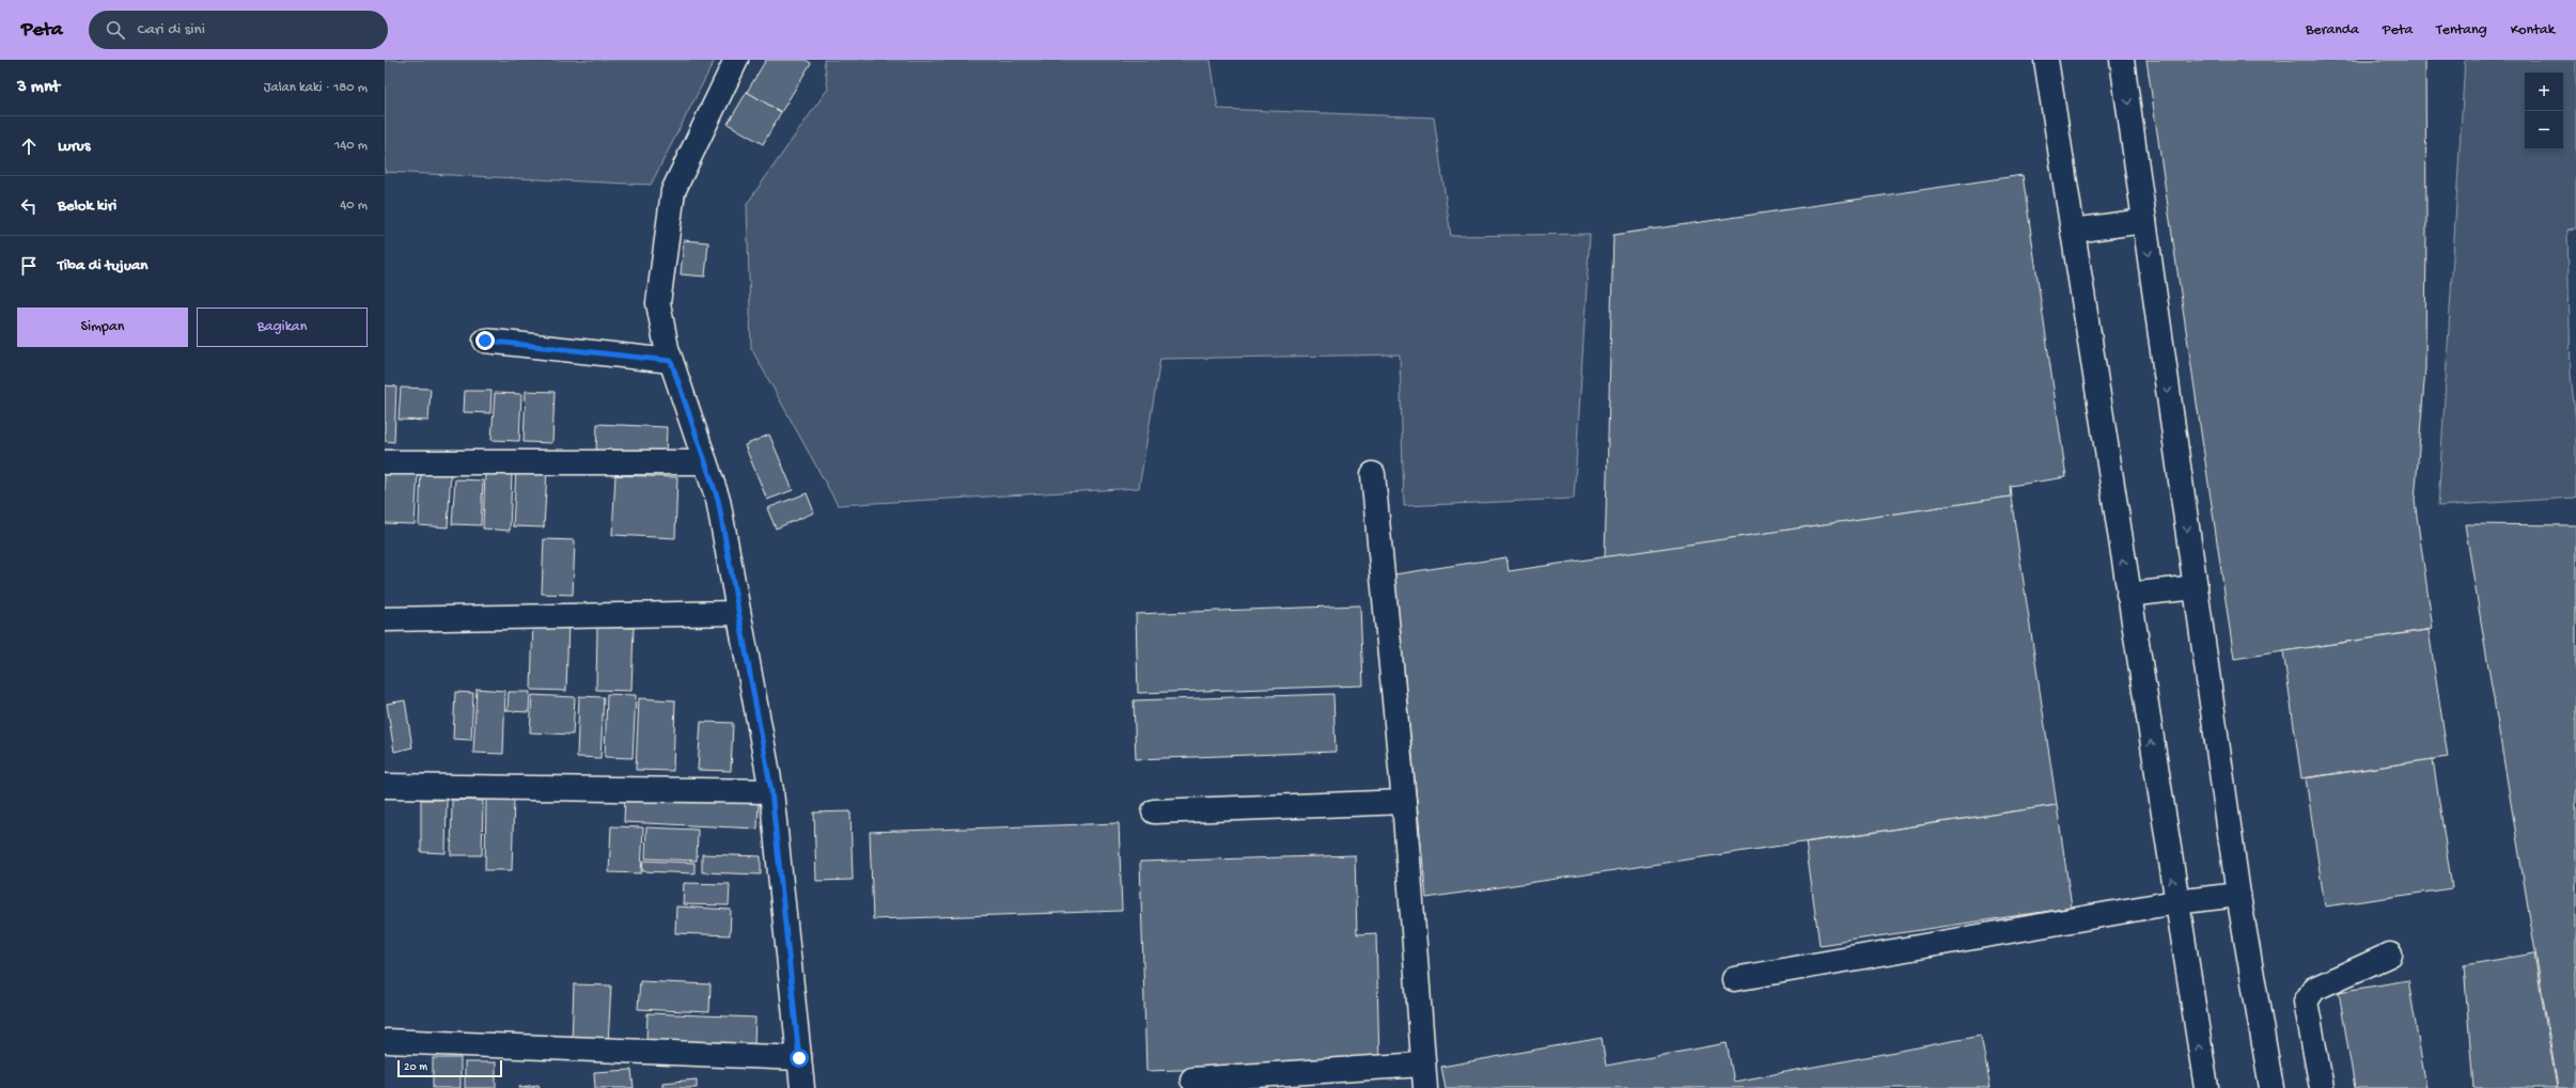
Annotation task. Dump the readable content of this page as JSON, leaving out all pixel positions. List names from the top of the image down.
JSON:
{
  "scale_bar": "20 m",
  "page": {
    "header": "Peta",
    "search": "Cari di sini",
    "nav": [
      "Beranda",
      "Peta",
      "Tentang",
      "Kontak"
    ],
    "heading": ["3 mnt", "Jalan kaki · 180 m"],
    "map_buttons": ["+", "−"],
    "list": [
      ["Lurus", "140 m"],
      ["Belok kiri", "40 m"],
      "Tiba di tujuan"
    ],
    "buttons": ["Simpan", "Bagikan"],
    "scale": "20 m"
  }
}
